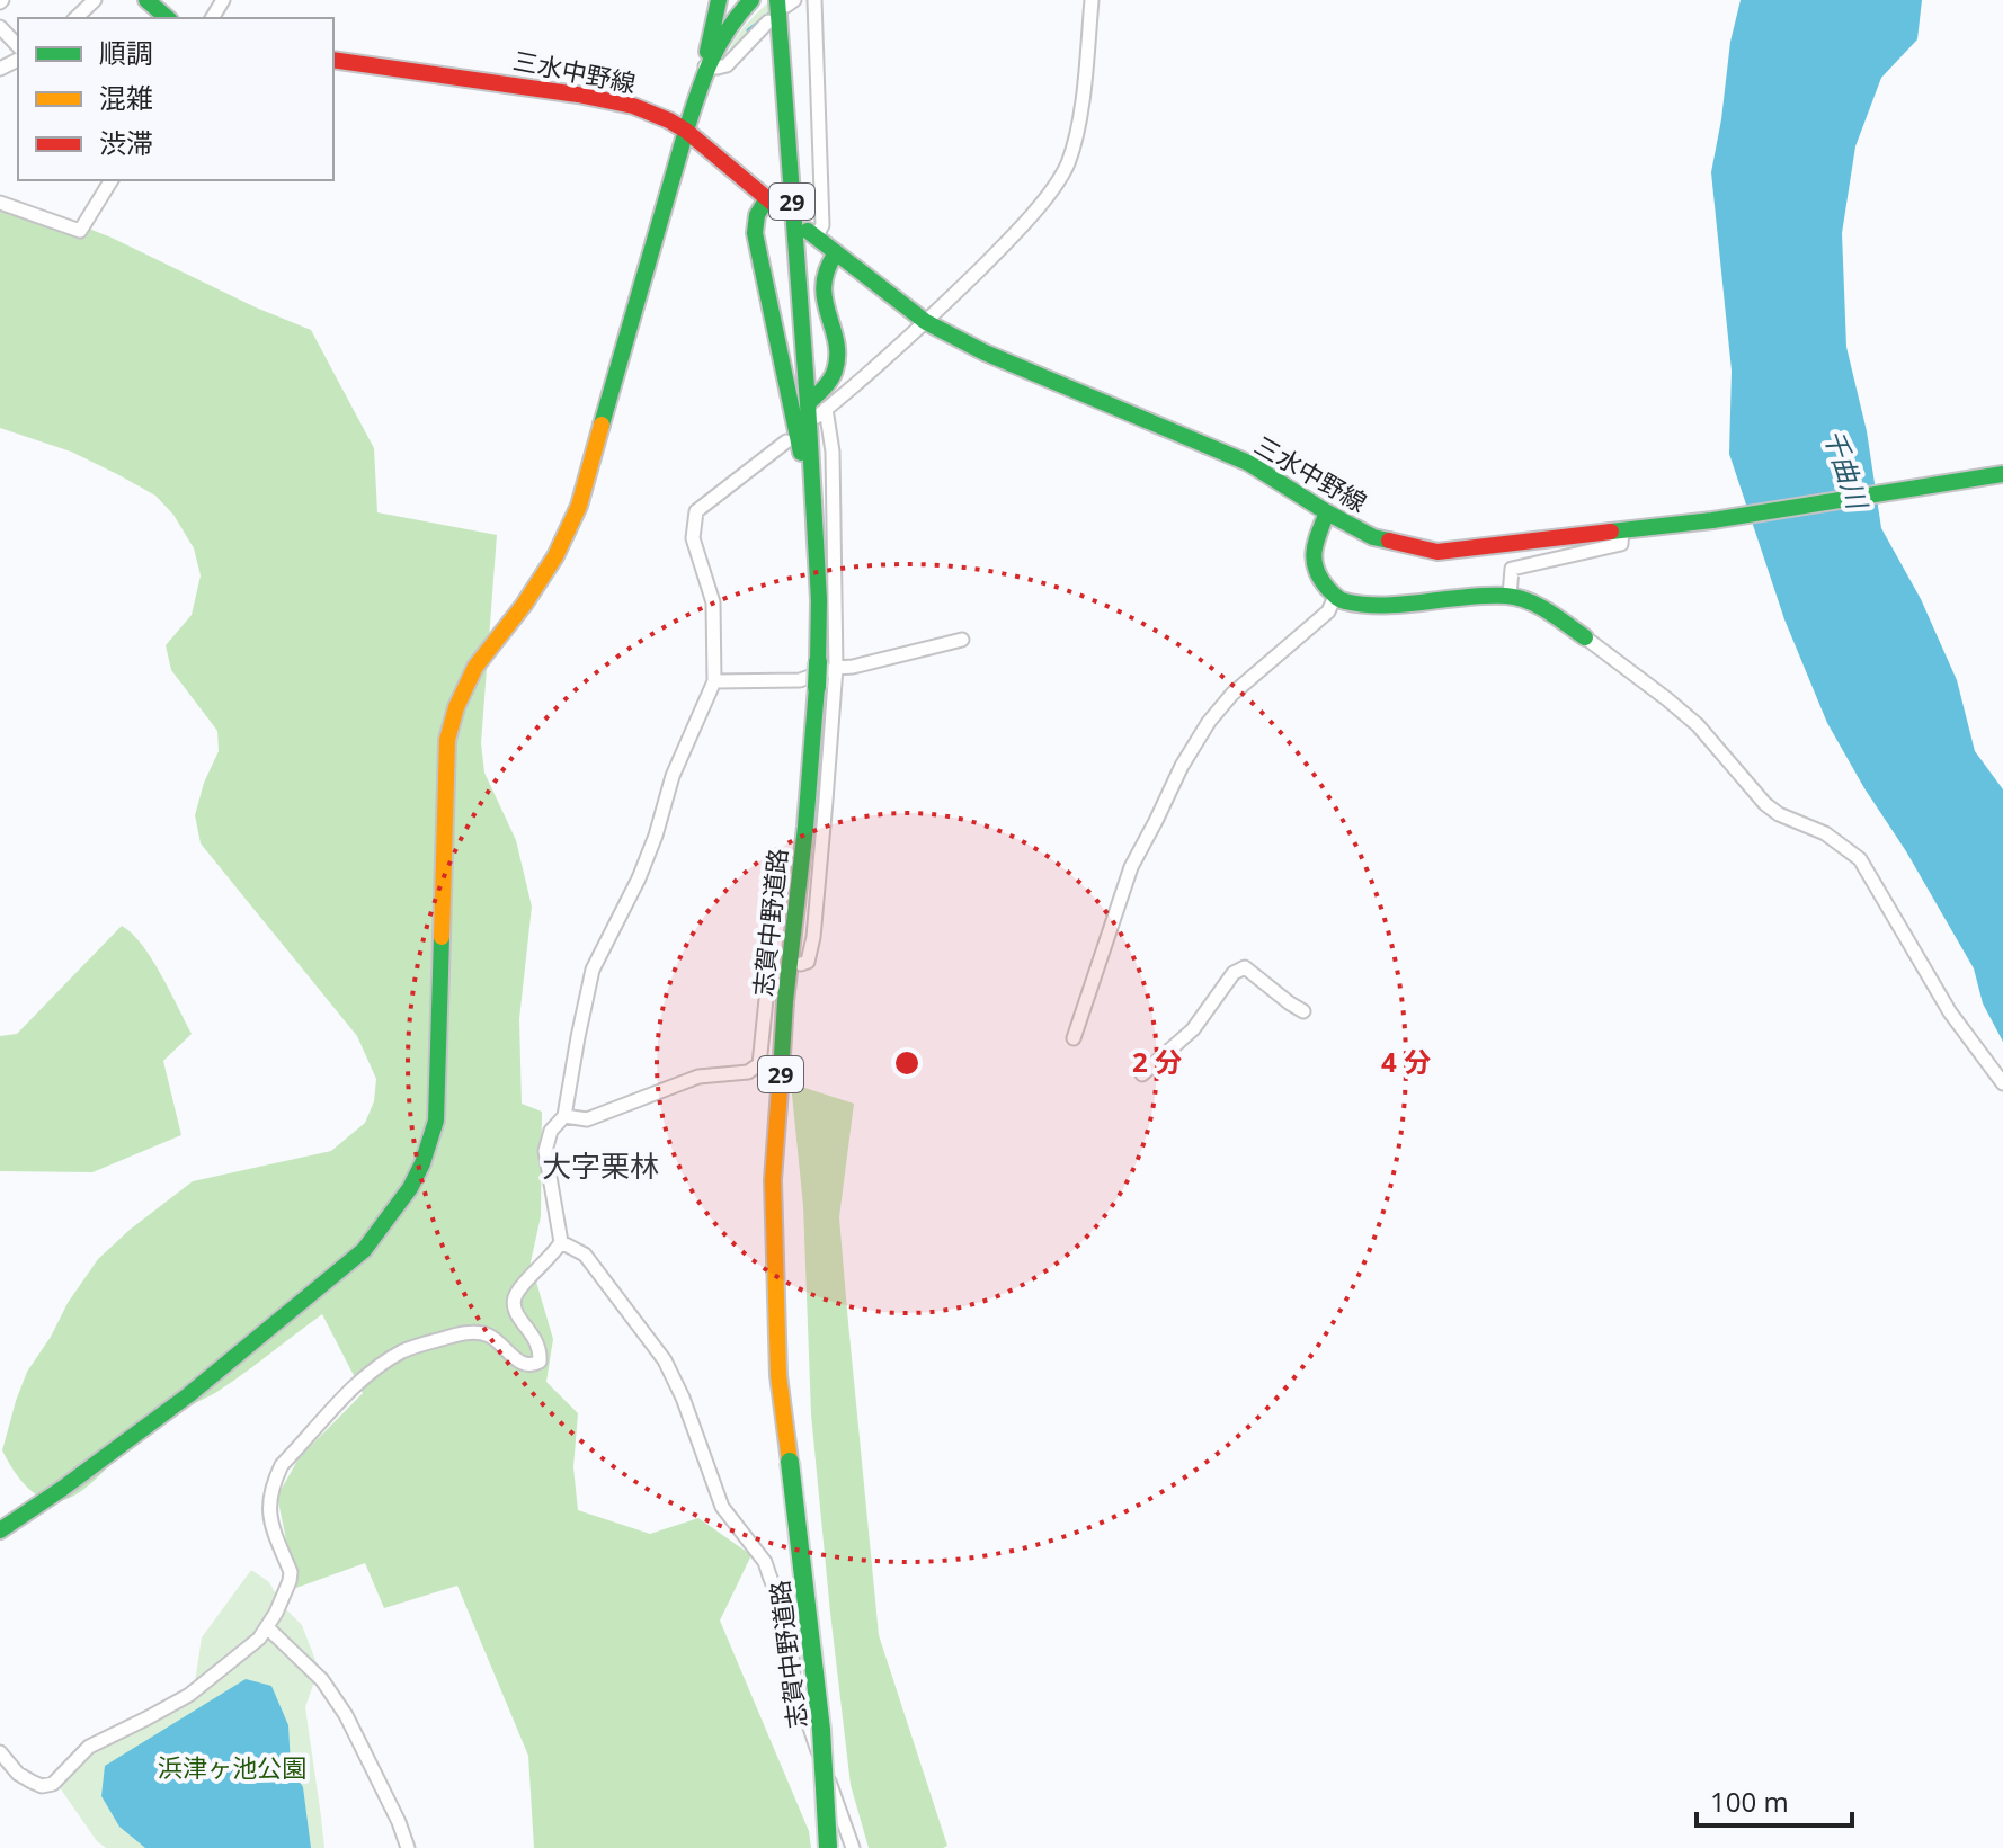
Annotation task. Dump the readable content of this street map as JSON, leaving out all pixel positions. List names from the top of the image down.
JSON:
{
  "streets": {
    "main road": ["三水中野線", "29", "志賀中野道路"]
  },
  "crossings": [
    ["三水中野線", "志賀中野道路"]
  ],
  "districts": ["大字栗林"],
  "water": ["千曲川"],
  "parks": ["浜津ヶ池公園"],
  "legend": ["順調", "混雑", "渋滞"],
  "scale_bar": "100 m",
  "rings": ["2 分", "4 分"]
}
